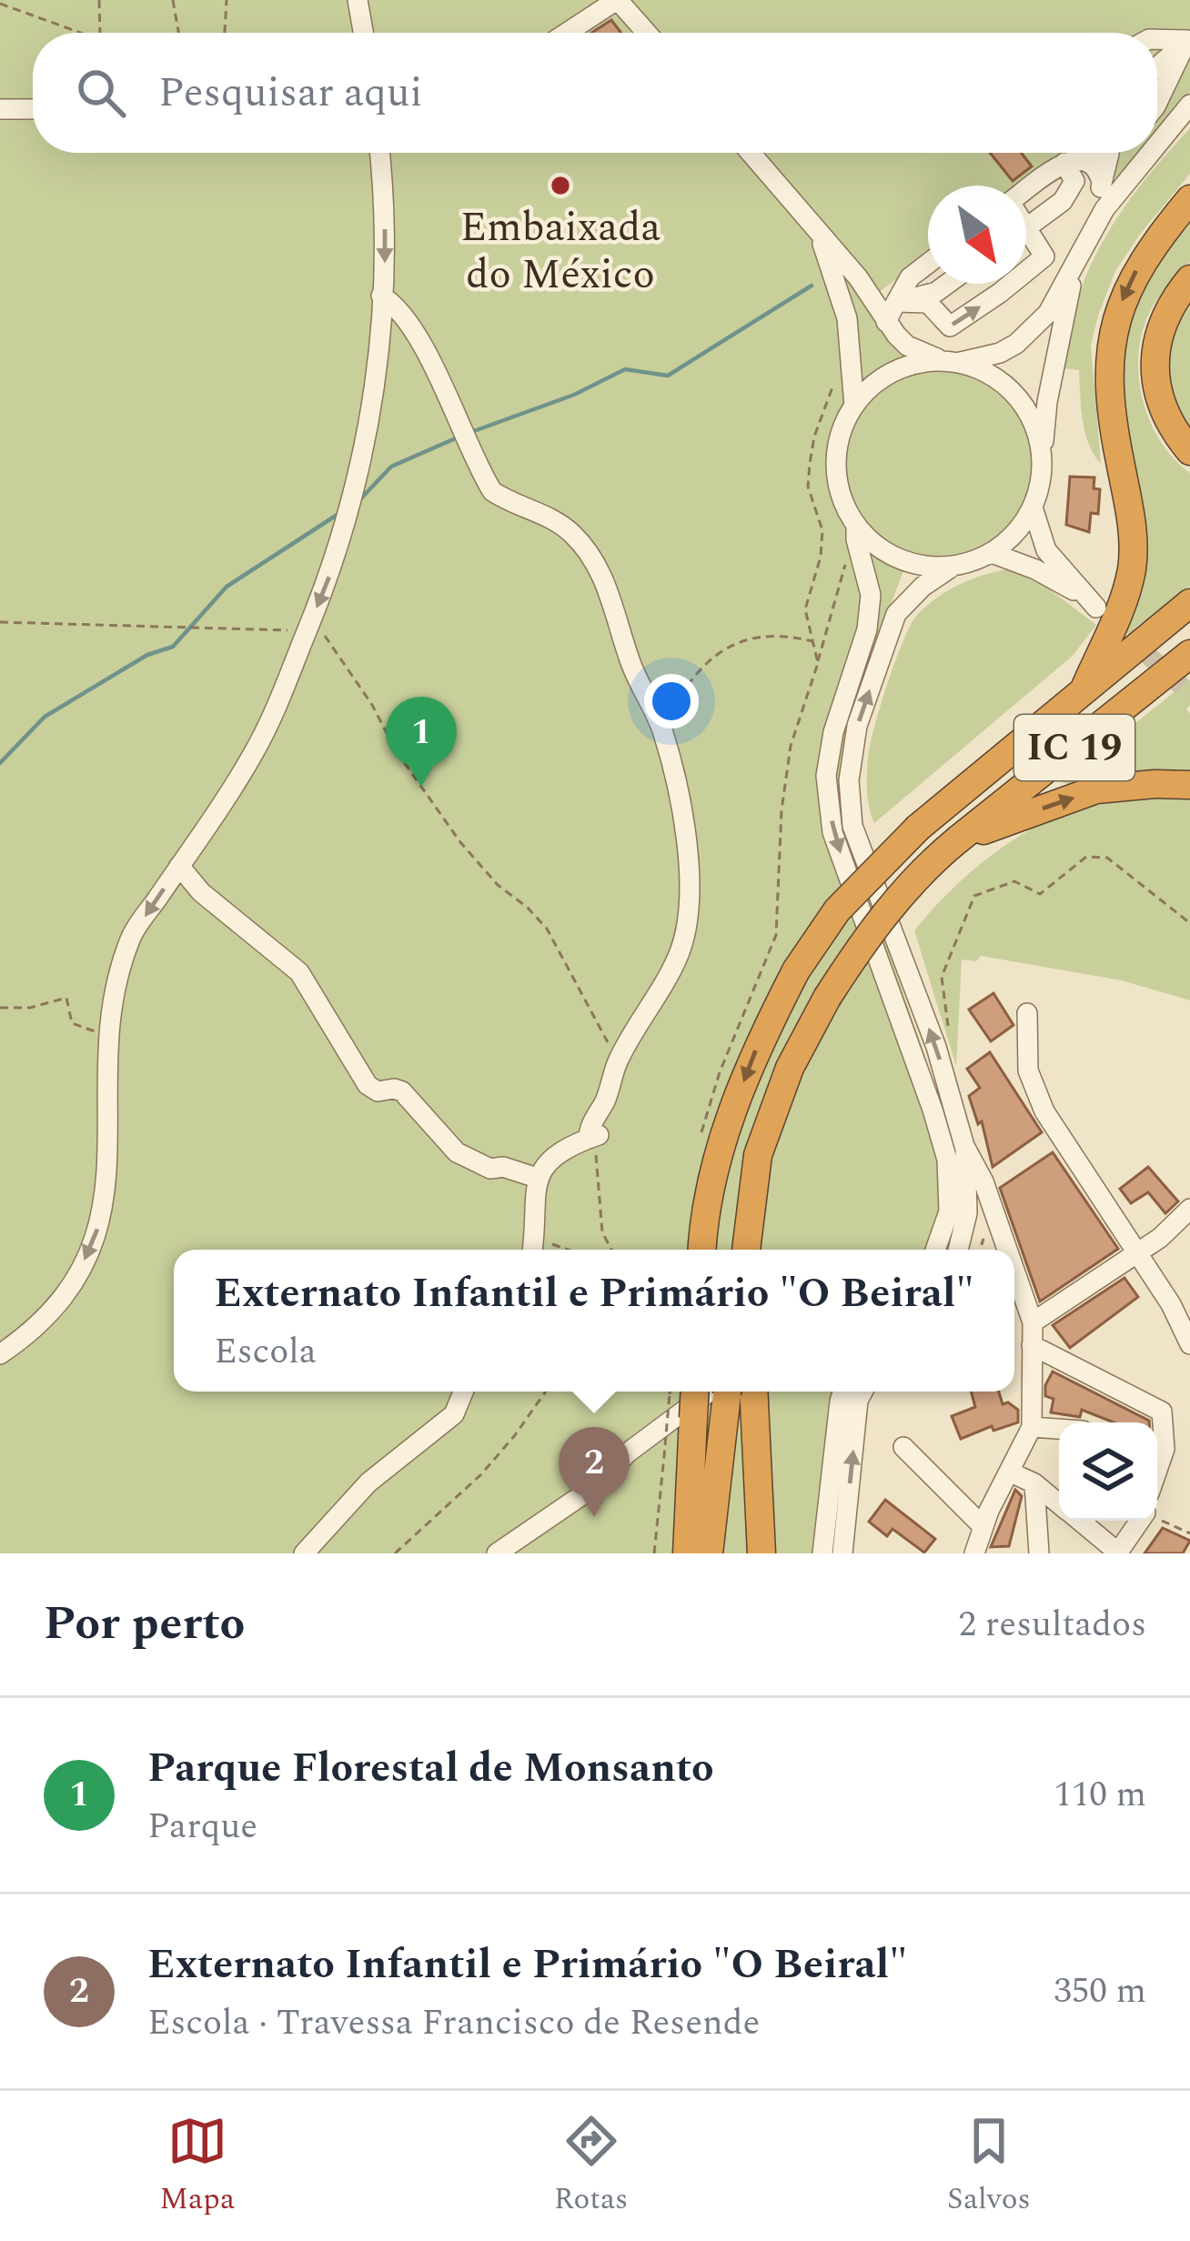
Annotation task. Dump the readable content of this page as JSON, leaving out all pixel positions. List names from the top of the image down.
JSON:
{
  "streets": {
    "highway": ["IC 19"]
  },
  "places": ["Embaixada do México"],
  "north": "bottom right",
  "page": {
    "search": "Pesquisar aqui",
    "pins": ["1", "2"],
    "popup": ["Externato Infantil e Primário \"O Beiral\"", "Escola"],
    "heading": ["Por perto", "2 resultados"],
    "list": [
      {
        "mark": "1",
        "name": "Parque Florestal de Monsanto",
        "note": "Parque",
        "value": "110 m"
      },
      {
        "mark": "2",
        "name": "Externato Infantil e Primário \"O Beiral\"",
        "note": "Escola · Travessa Francisco de Resende",
        "value": "350 m"
      }
    ],
    "nav": ["Mapa", "Rotas", "Salvos"]
  }
}
